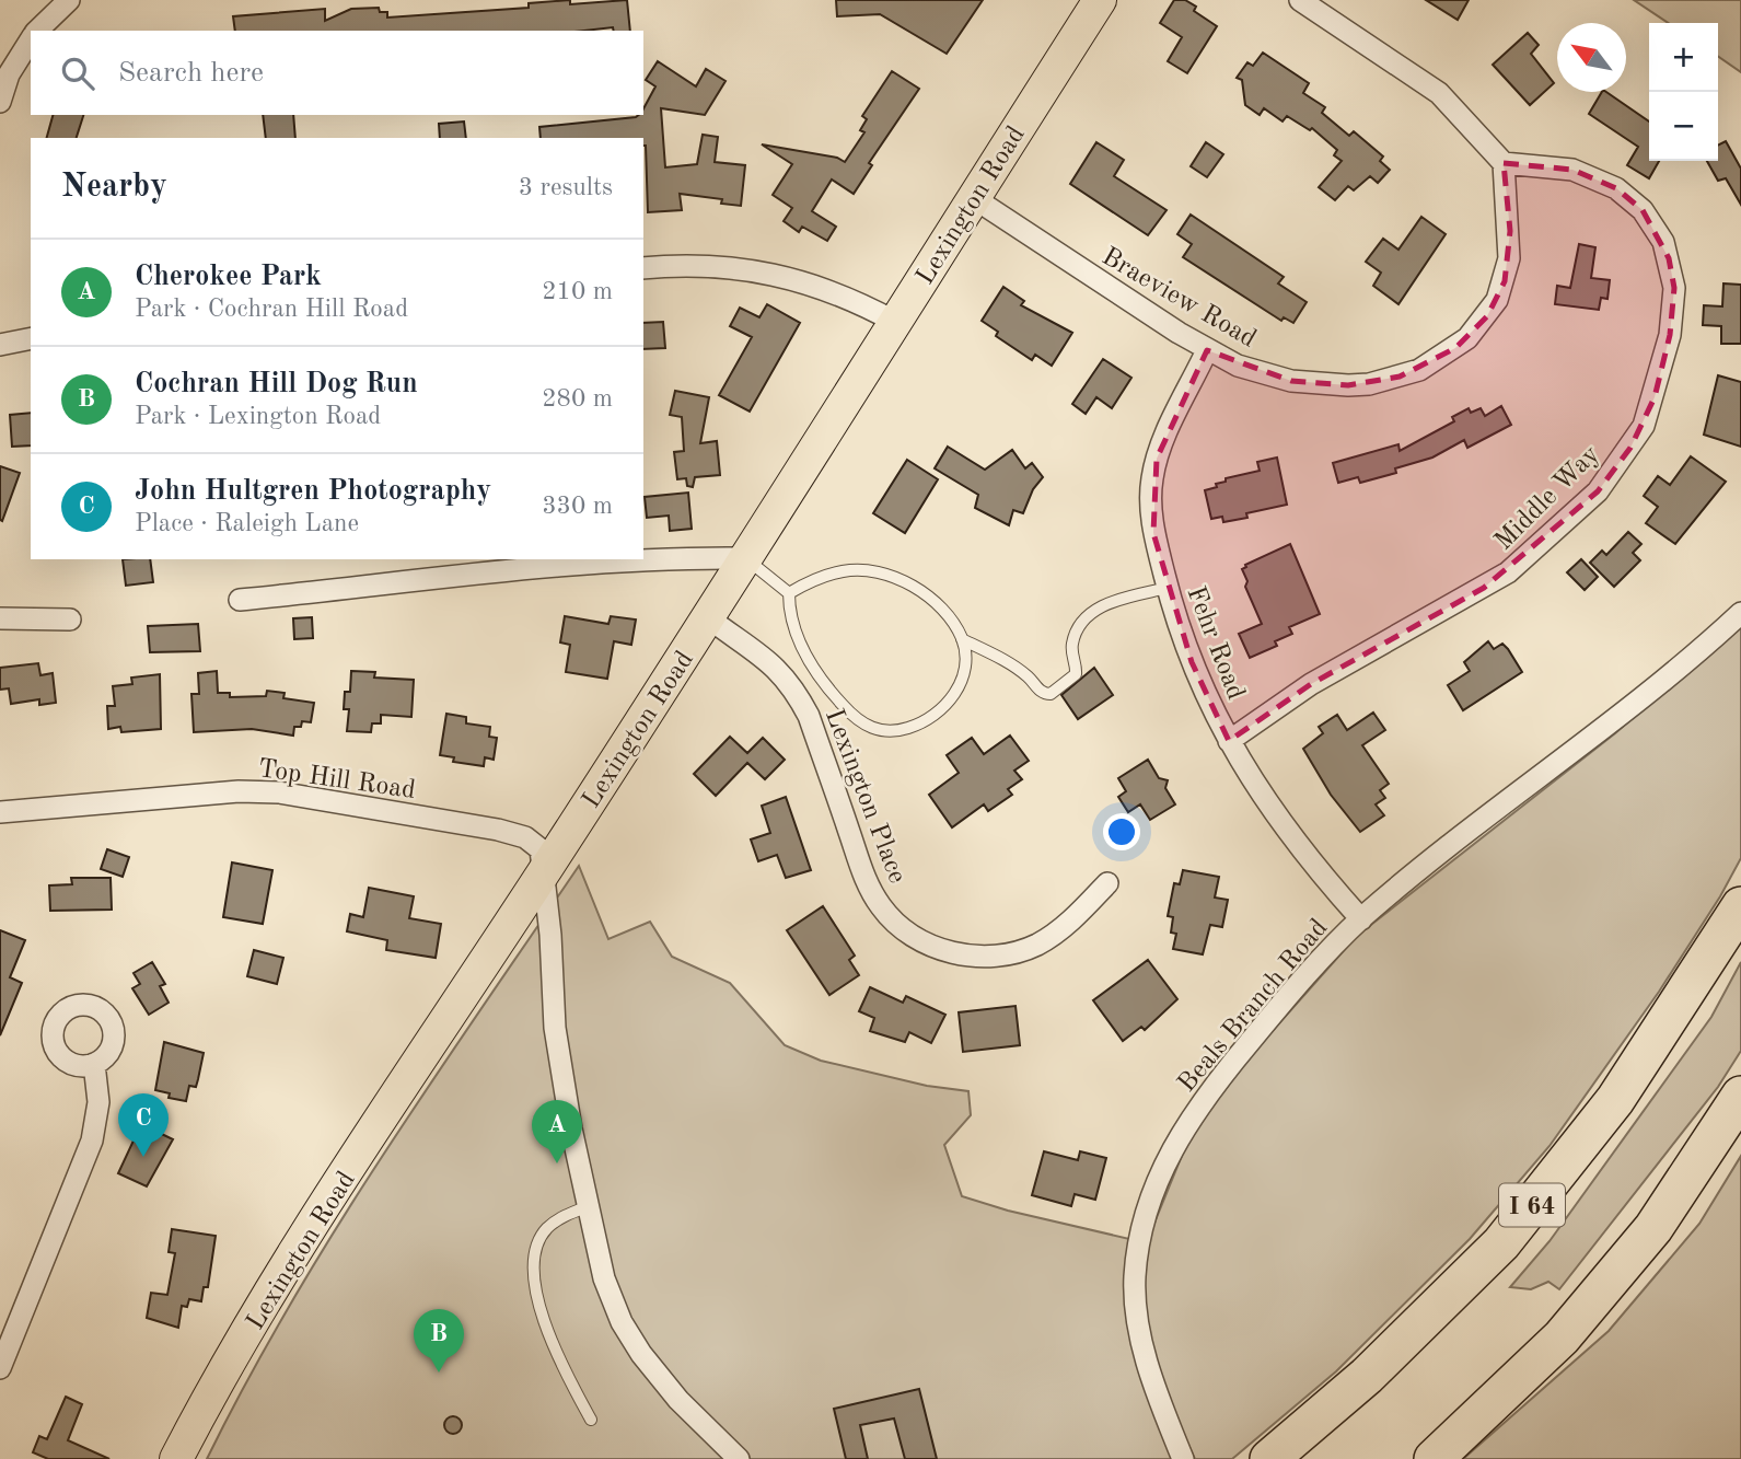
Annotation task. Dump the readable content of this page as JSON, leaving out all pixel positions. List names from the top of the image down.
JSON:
{
  "streets": {
    "highway": ["I 64"],
    "main road": ["Lexington Road"],
    "street": [
      "Braeview Road",
      "Middle Way",
      "Fehr Road",
      "Top Hill Road",
      "Lexington Place",
      "Beals Branch Road"
    ]
  },
  "crossings": [
    ["Lexington Road", "Braeview Road"],
    ["Lexington Road", "Top Hill Road"],
    ["Lexington Road", "Lexington Place"],
    ["Braeview Road", "Middle Way"],
    ["Braeview Road", "Fehr Road"],
    ["Middle Way", "Fehr Road"],
    ["Fehr Road", "Beals Branch Road"]
  ],
  "north": "top left",
  "page": {
    "map_buttons": ["+", "−"],
    "search": "Search here",
    "heading": ["Nearby", "3 results"],
    "list": [
      {
        "mark": "A",
        "name": "Cherokee Park",
        "note": "Park · Cochran Hill Road",
        "value": "210 m"
      },
      {
        "mark": "B",
        "name": "Cochran Hill Dog Run",
        "note": "Park · Lexington Road",
        "value": "280 m"
      },
      {
        "mark": "C",
        "name": "John Hultgren Photography",
        "note": "Place · Raleigh Lane",
        "value": "330 m"
      }
    ],
    "pins": ["C", "A", "B"]
  }
}
